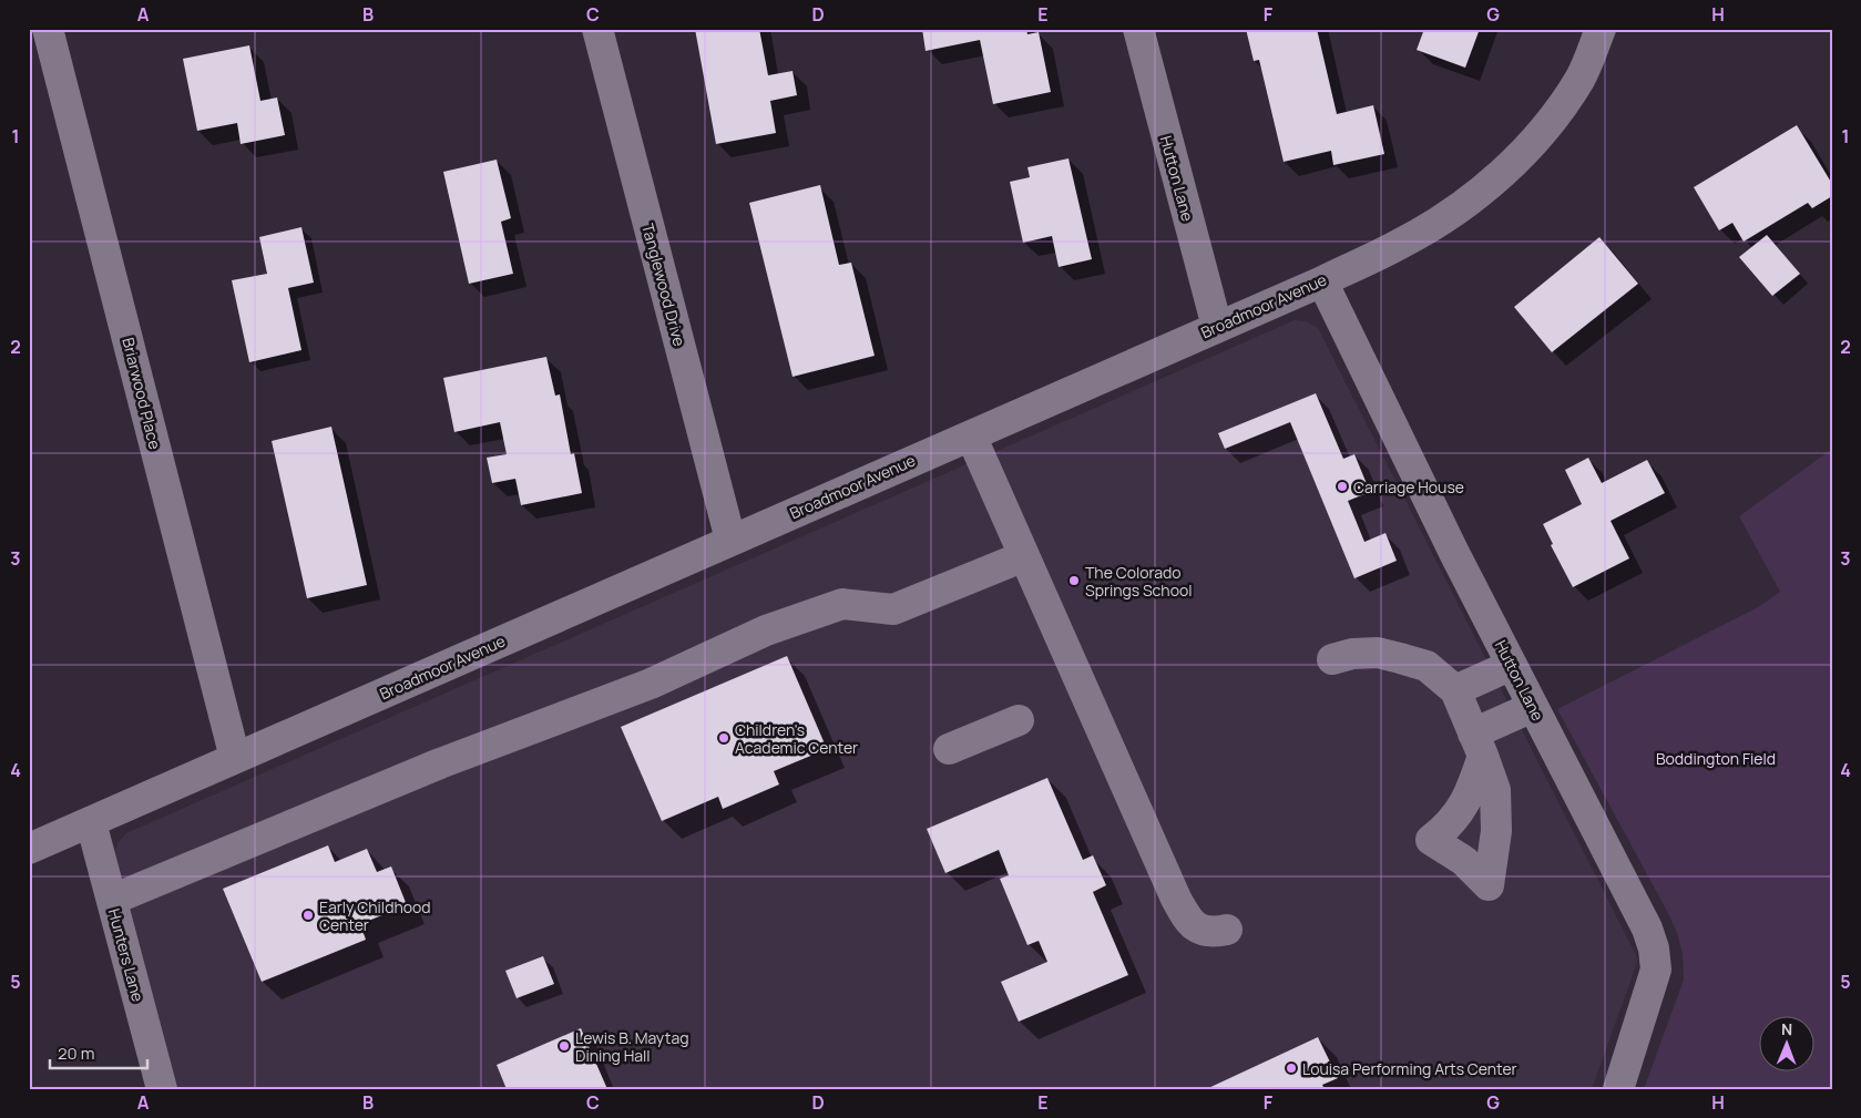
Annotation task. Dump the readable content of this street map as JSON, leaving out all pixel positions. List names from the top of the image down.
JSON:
{
  "streets": {
    "street": [
      "Hutton Lane",
      "Tanglewood Drive",
      "Broadmoor Avenue",
      "Briarwood Place",
      "Hunters Lane"
    ]
  },
  "crossings": [
    ["Hutton Lane", "Broadmoor Avenue"],
    ["Tanglewood Drive", "Broadmoor Avenue"],
    ["Broadmoor Avenue", "Briarwood Place"],
    ["Broadmoor Avenue", "Hunters Lane"]
  ],
  "parks": ["Boddington Field"],
  "places": [
    "Carriage House",
    "The Colorado Springs School",
    "Children's Academic Center",
    "Early Childhood Center",
    "Lewis B. Maytag Dining Hall",
    "Louisa Performing Arts Center"
  ],
  "scale_bar": "20 m",
  "north": "top",
  "grid": {
    "columns": [
      "A",
      "B",
      "C",
      "D",
      "E",
      "F",
      "G",
      "H"
    ],
    "rows": [
      "1",
      "2",
      "3",
      "4",
      "5"
    ]
  }
}
